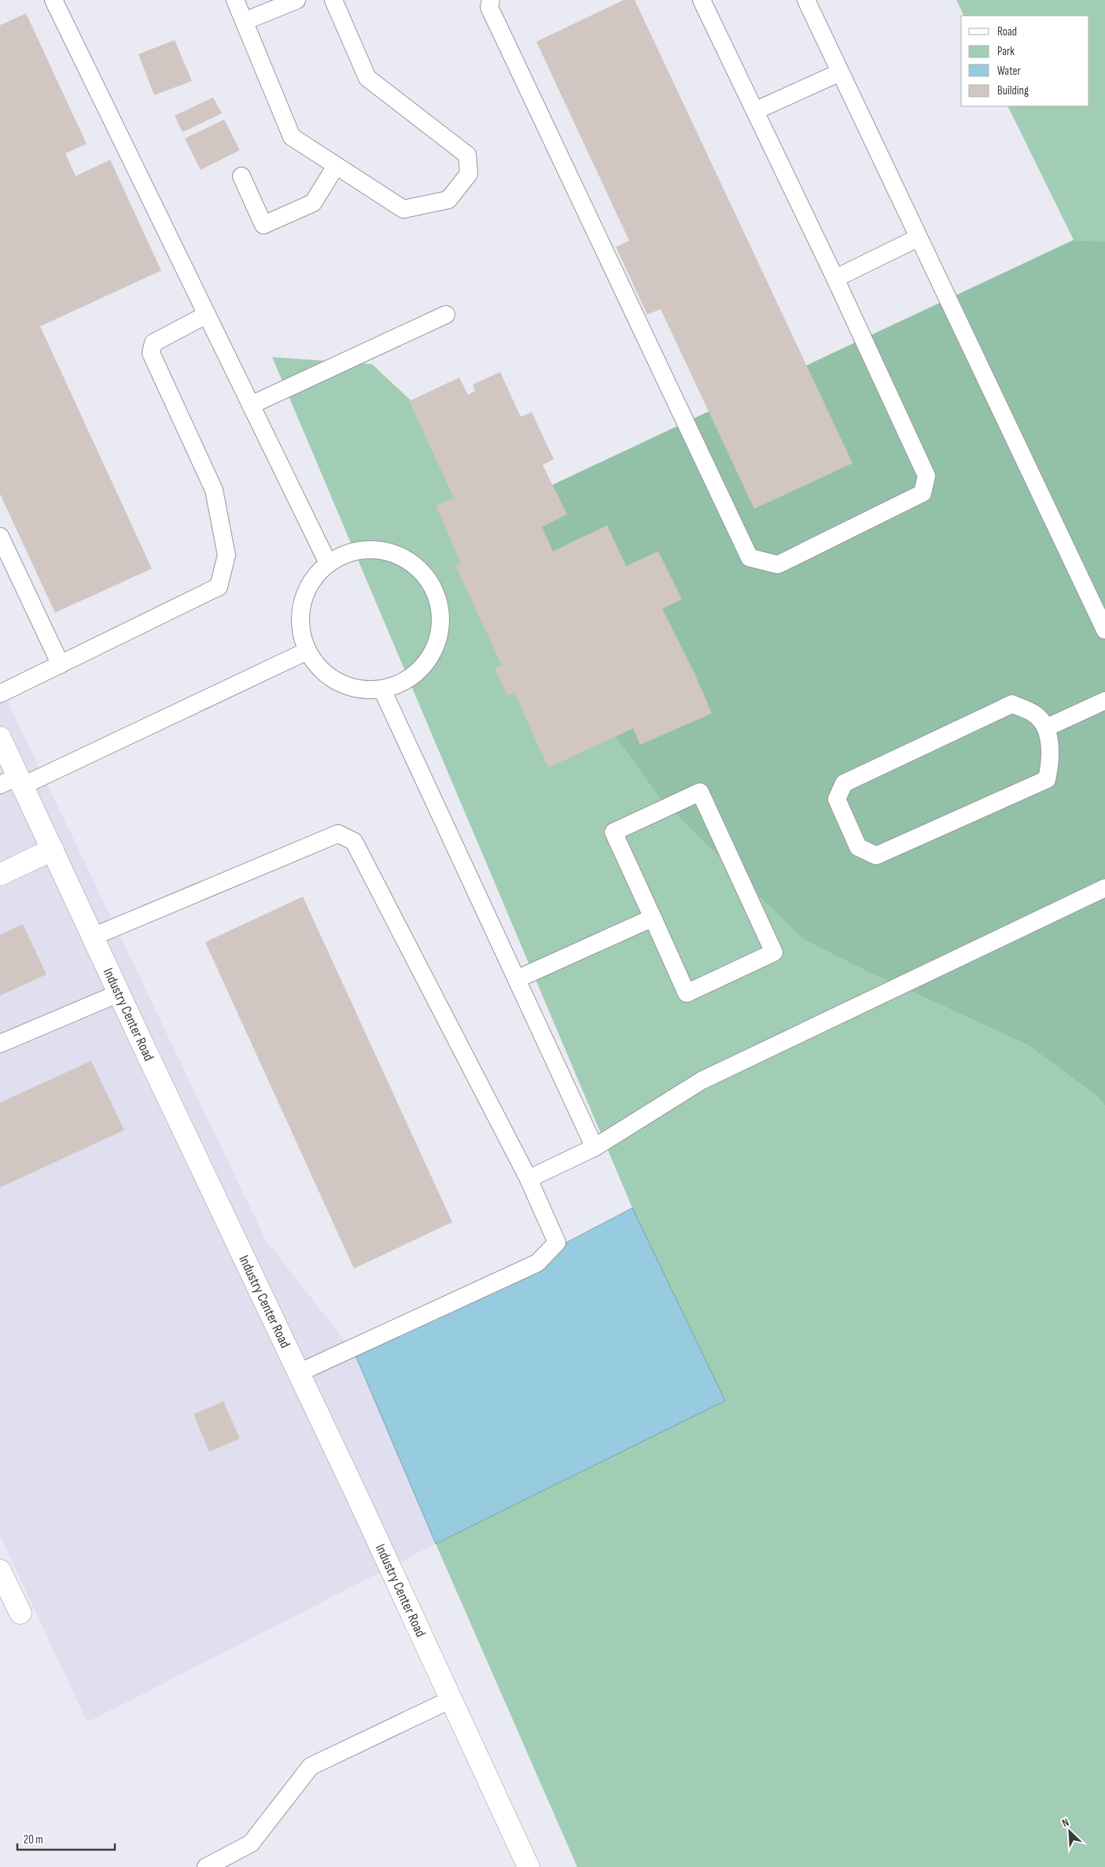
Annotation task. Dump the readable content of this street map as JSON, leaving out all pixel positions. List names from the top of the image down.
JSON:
{
  "streets": {
    "street": ["Industry Center Road"]
  },
  "legend": [
    "Road",
    "Park",
    "Water",
    "Building"
  ],
  "scale_bar": "20 m",
  "north": "top left"
}
